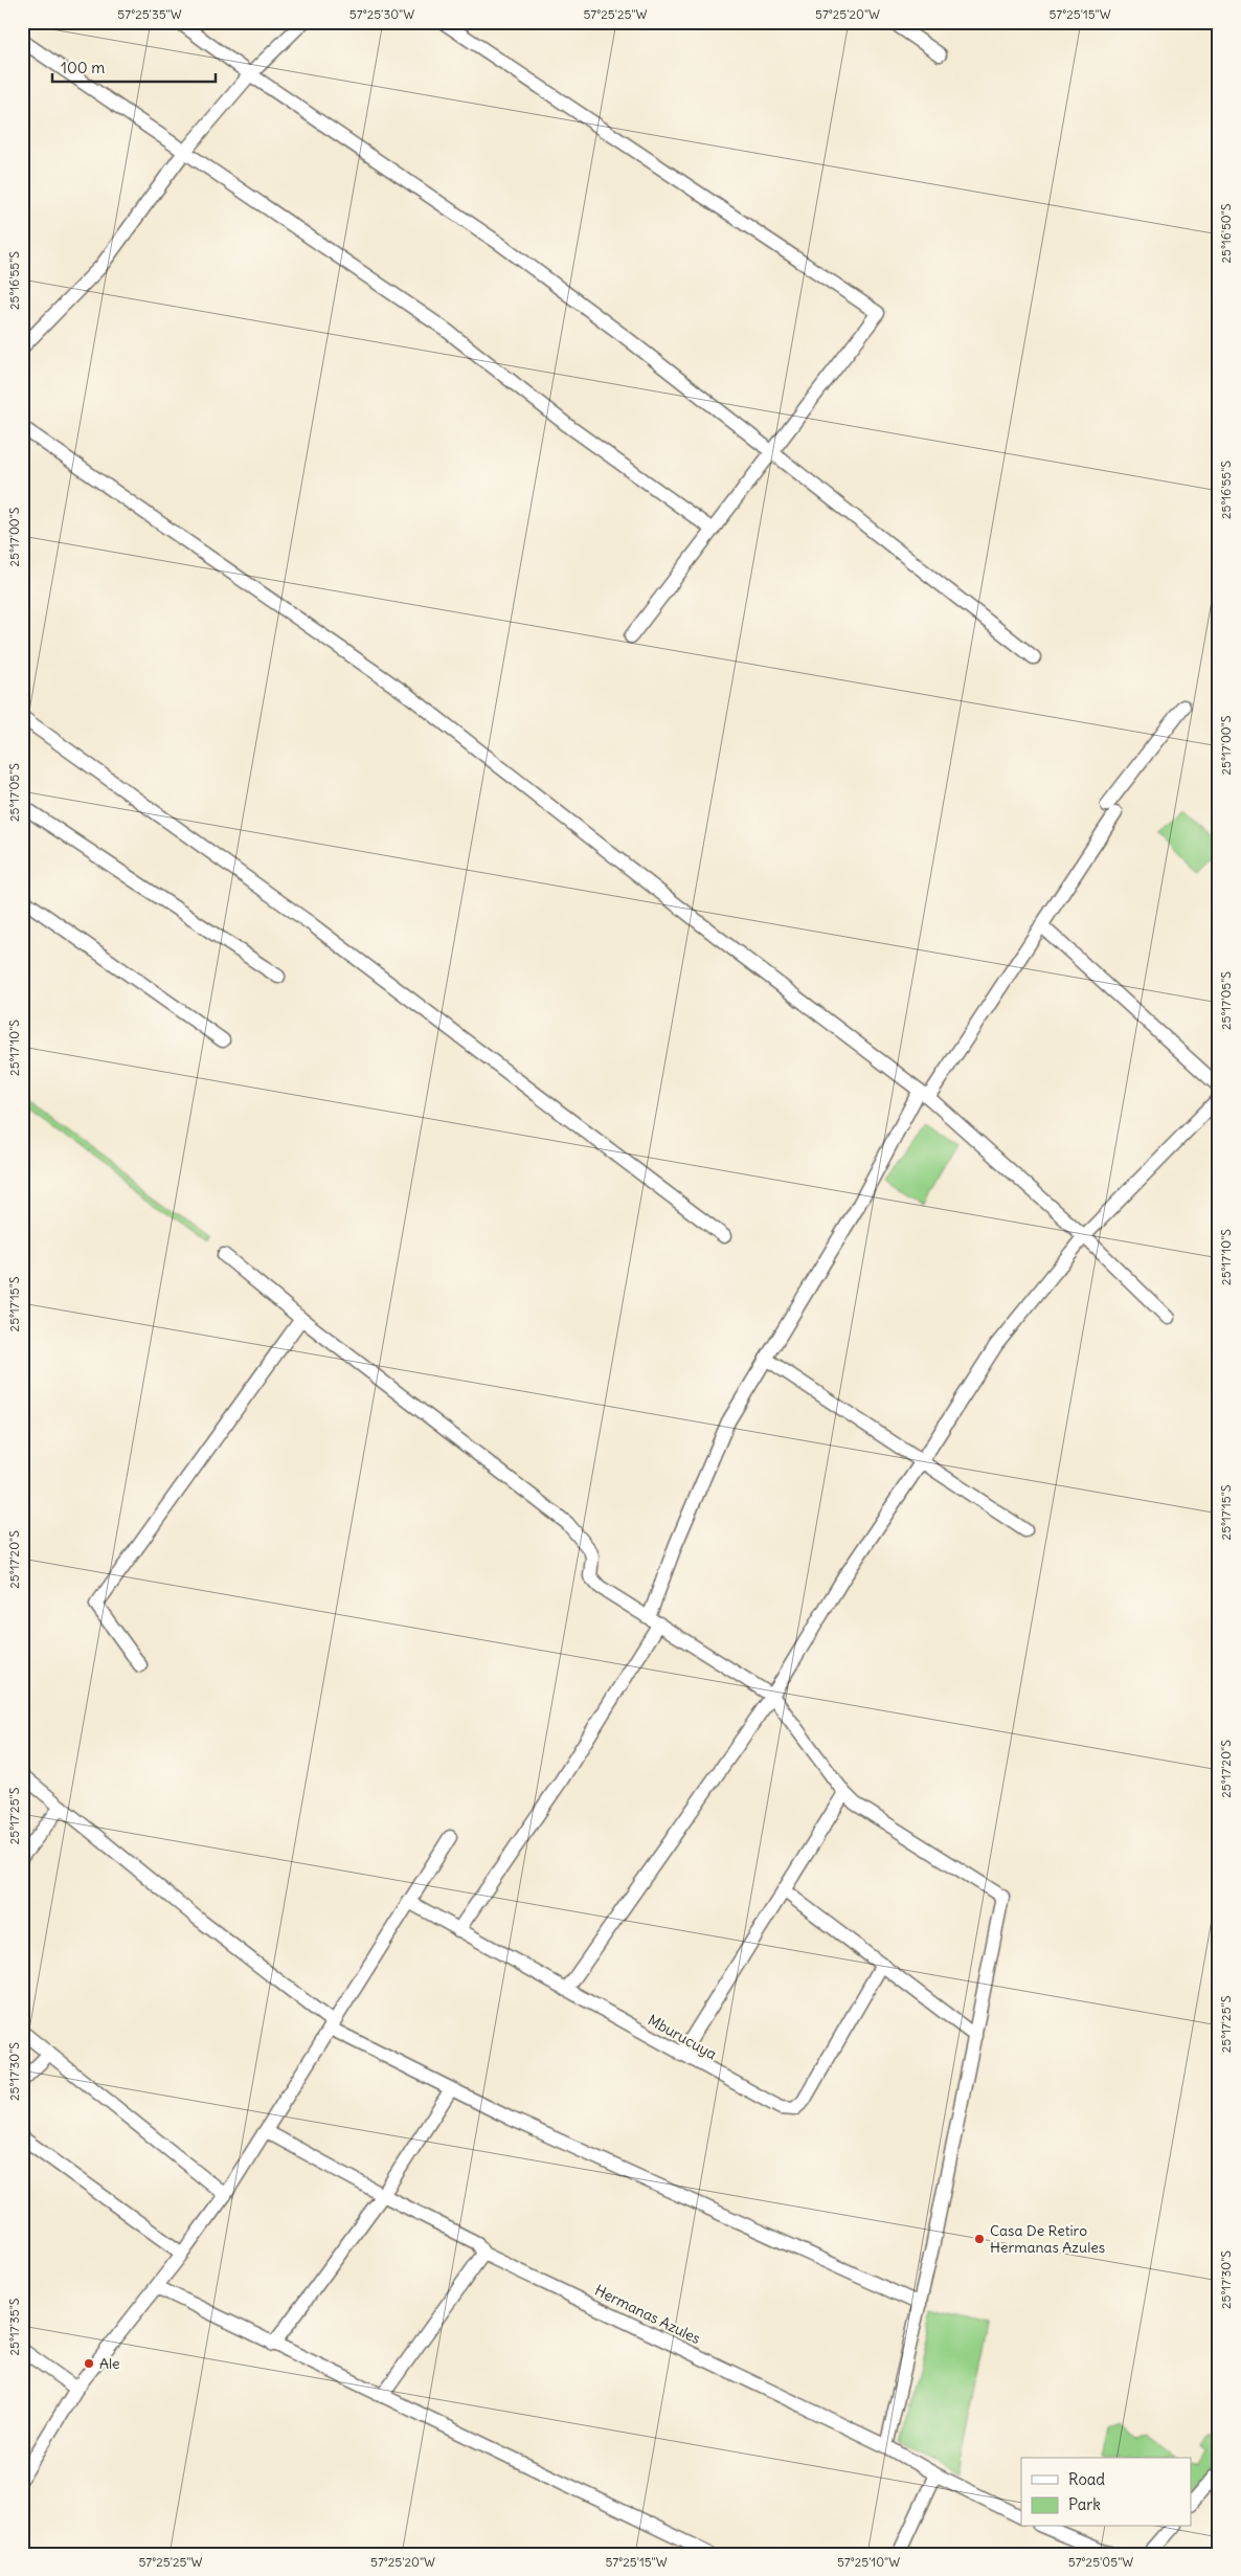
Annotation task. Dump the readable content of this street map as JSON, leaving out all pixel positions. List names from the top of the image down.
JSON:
{
  "streets": {
    "street": ["Mburucuya", "Hermanas Azules"]
  },
  "places": ["Casa De Retiro Hermanas Azules", "Ale"],
  "legend": ["Road", "Park"],
  "scale_bar": "100 m",
  "coordinates": [
    "57°25'35\"W",
    "57°25'30\"W",
    "57°25'25\"W",
    "57°25'20\"W",
    "57°25'15\"W",
    "25°16'50\"S",
    "25°16'55\"S",
    "25°17'00\"S",
    "25°17'05\"S",
    "25°17'10\"S",
    "25°17'15\"S",
    "25°17'20\"S",
    "25°17'25\"S",
    "25°17'30\"S",
    "25°17'35\"S",
    "57°25'10\"W",
    "57°25'05\"W"
  ]
}
